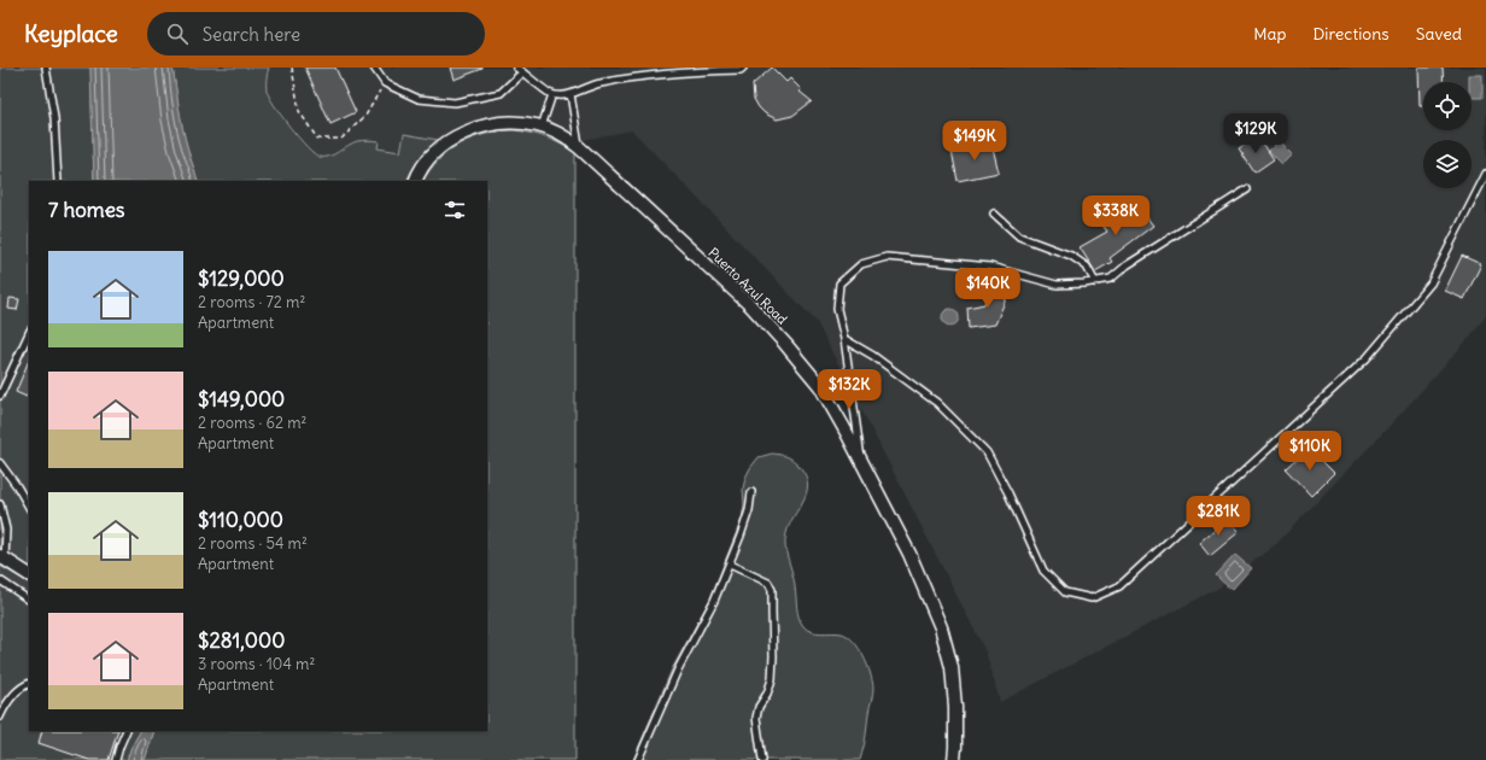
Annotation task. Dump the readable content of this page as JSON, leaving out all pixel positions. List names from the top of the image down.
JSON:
{
  "streets": {
    "street": ["Puerto Azul Road"]
  },
  "page": {
    "header": "Keyplace",
    "search": "Search here",
    "nav": ["Map", "Directions", "Saved"],
    "price": [
      "$129K",
      "$149K",
      "$338K",
      "$140K",
      "$132K",
      "$110K",
      "$281K"
    ],
    "heading": "7 homes",
    "list": [
      {
        "name": "$129,000",
        "note": "2 rooms · 72 m² · Apartment"
      },
      {
        "name": "$149,000",
        "note": "2 rooms · 62 m² · Apartment"
      },
      {
        "name": "$110,000",
        "note": "2 rooms · 54 m² · Apartment"
      },
      {
        "name": "$281,000",
        "note": "3 rooms · 104 m² · Apartment"
      }
    ]
  }
}
